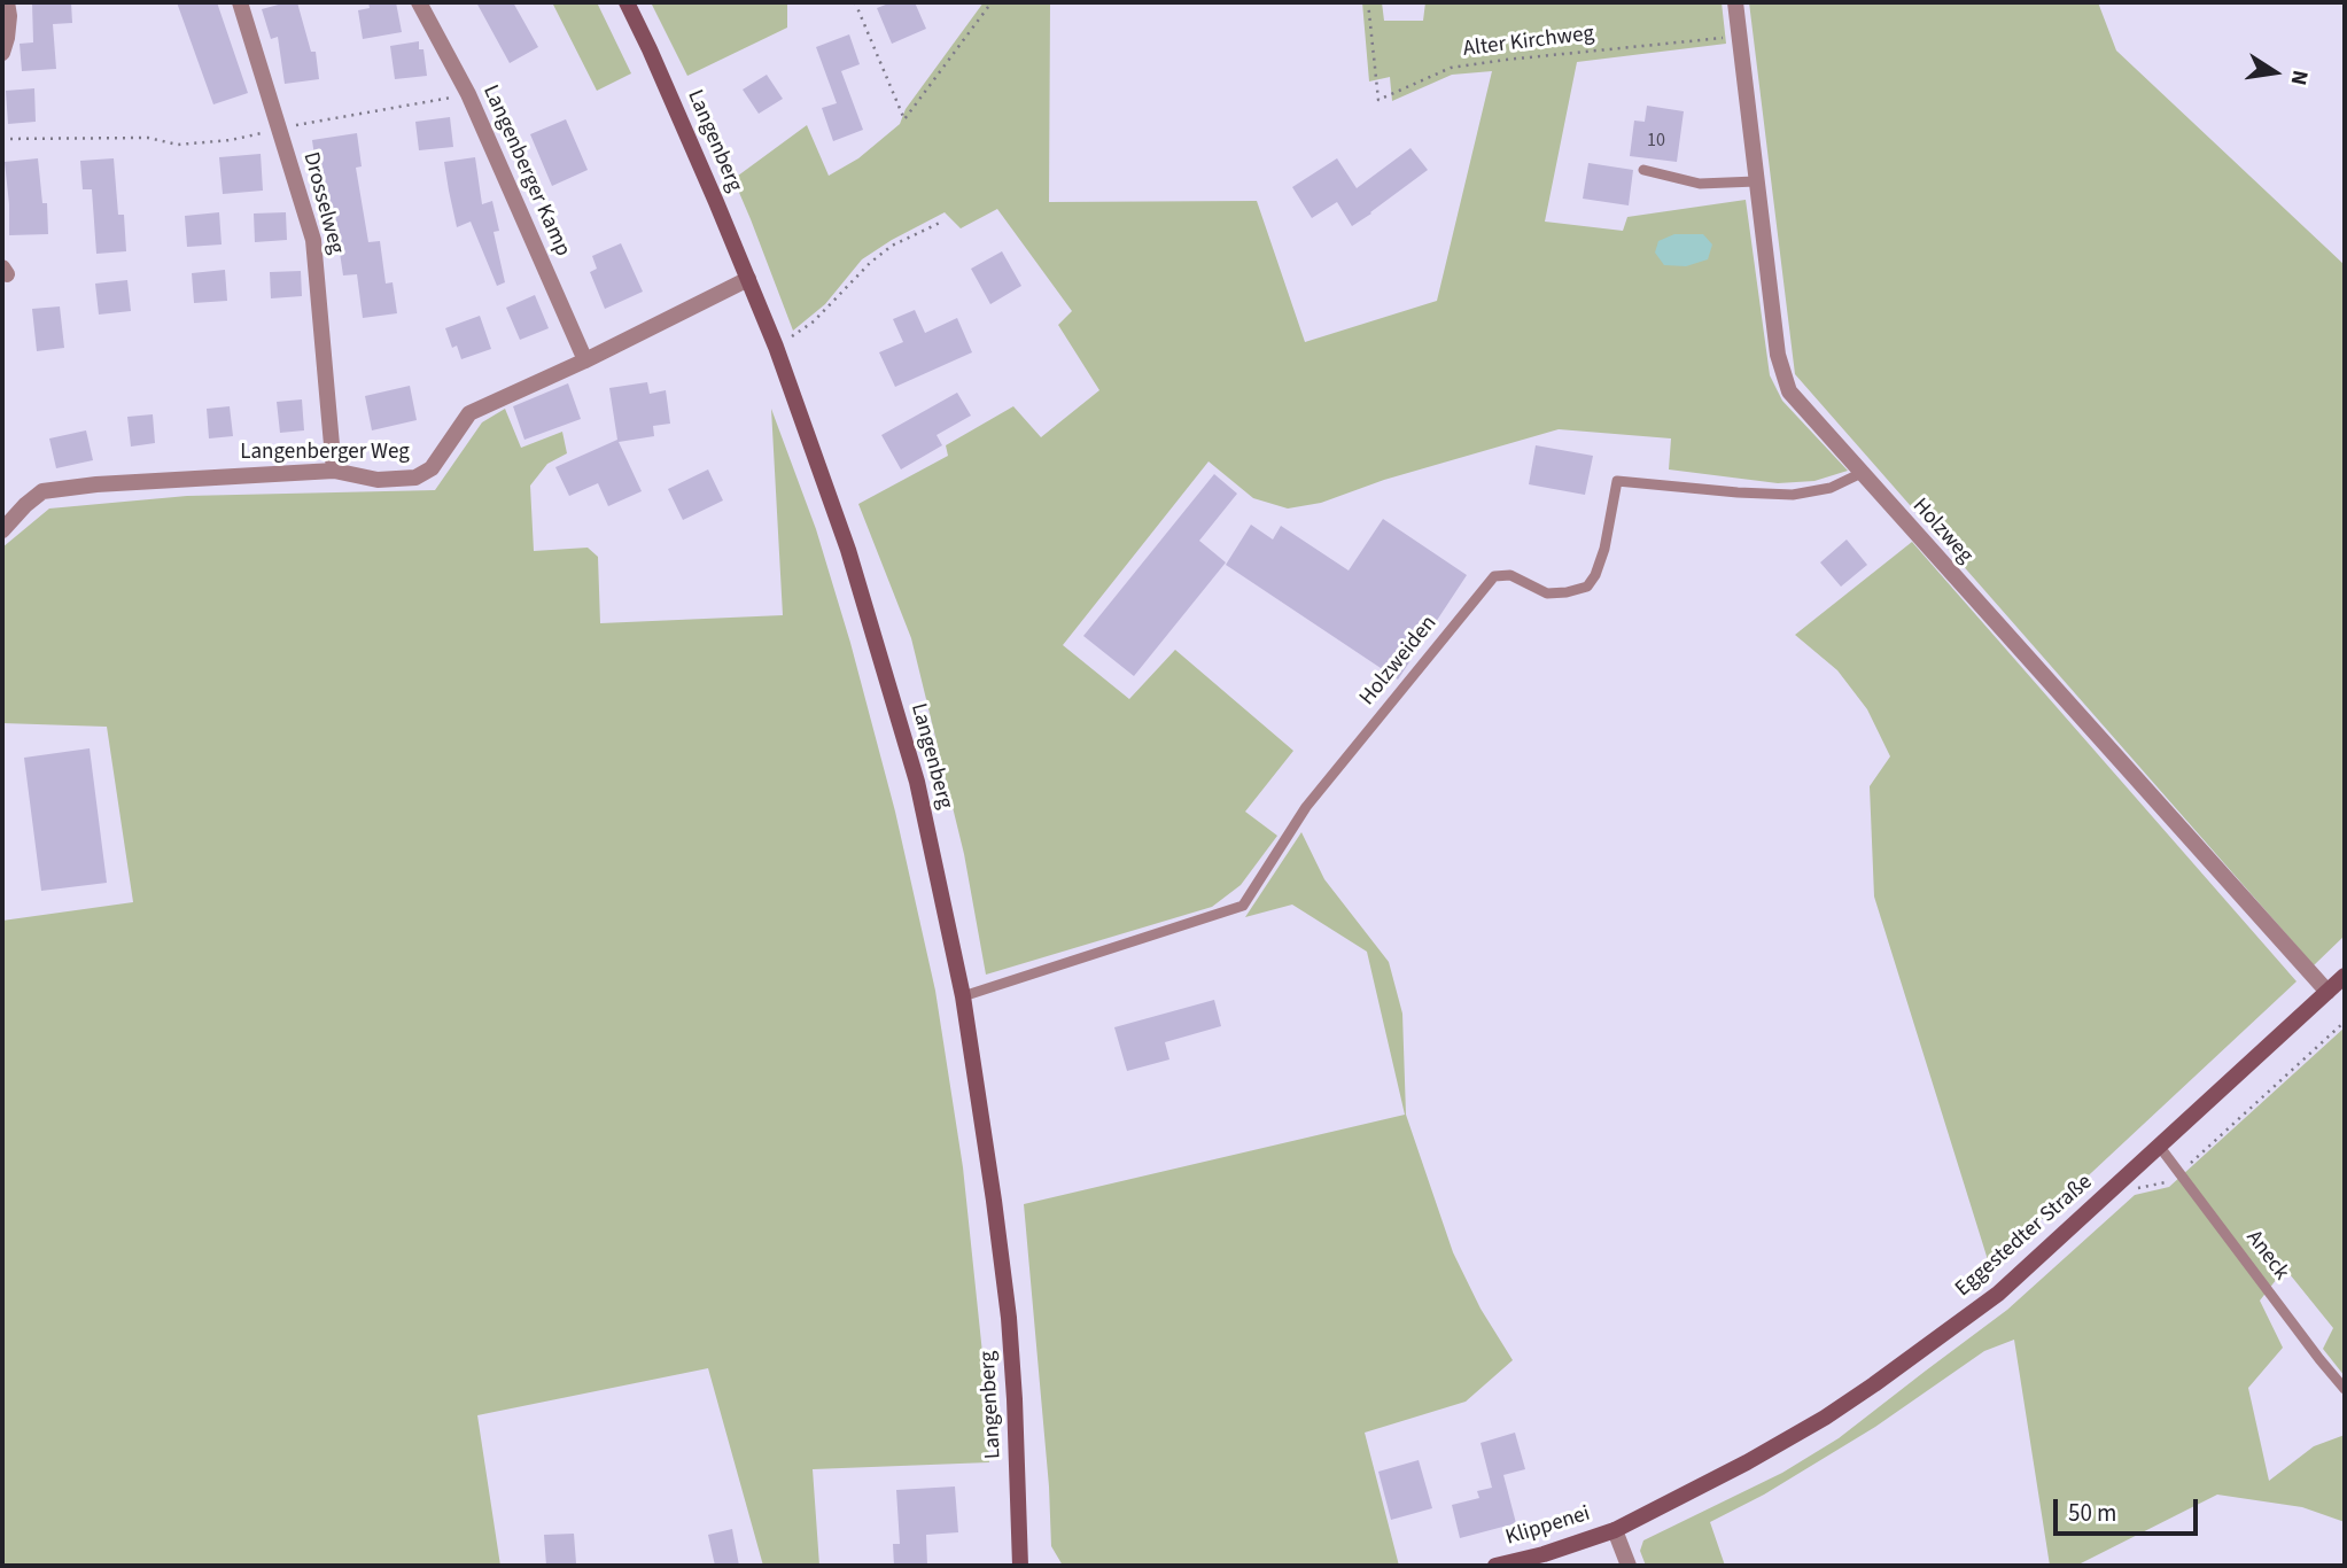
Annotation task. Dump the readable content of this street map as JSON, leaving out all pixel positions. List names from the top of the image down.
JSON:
{
  "streets": {
    "main road": ["Langenberg", "Eggestedter Straße", "Klippenei"],
    "street": [
      "Langenberger Kamp",
      "Drosselweg",
      "Langenberger Weg",
      "Holzweg"
    ],
    "lane": ["Holzweiden", "Aneck"],
    "path": ["Alter Kirchweg"]
  },
  "crossings": [
    ["Alter Kirchweg", "Holzweg"],
    ["Langenberg", "Langenberger Weg"],
    ["Langenberg", "Holzweiden"],
    ["Langenberger Kamp", "Langenberger Weg"],
    ["Drosselweg", "Langenberger Weg"],
    ["Holzweg", "Holzweiden"],
    ["Holzweg", "Eggestedter Straße"],
    ["Eggestedter Straße", "Aneck"],
    ["Eggestedter Straße", "Klippenei"]
  ],
  "house_numbers": ["10"],
  "scale_bar": "50 m",
  "north": "right"
}
